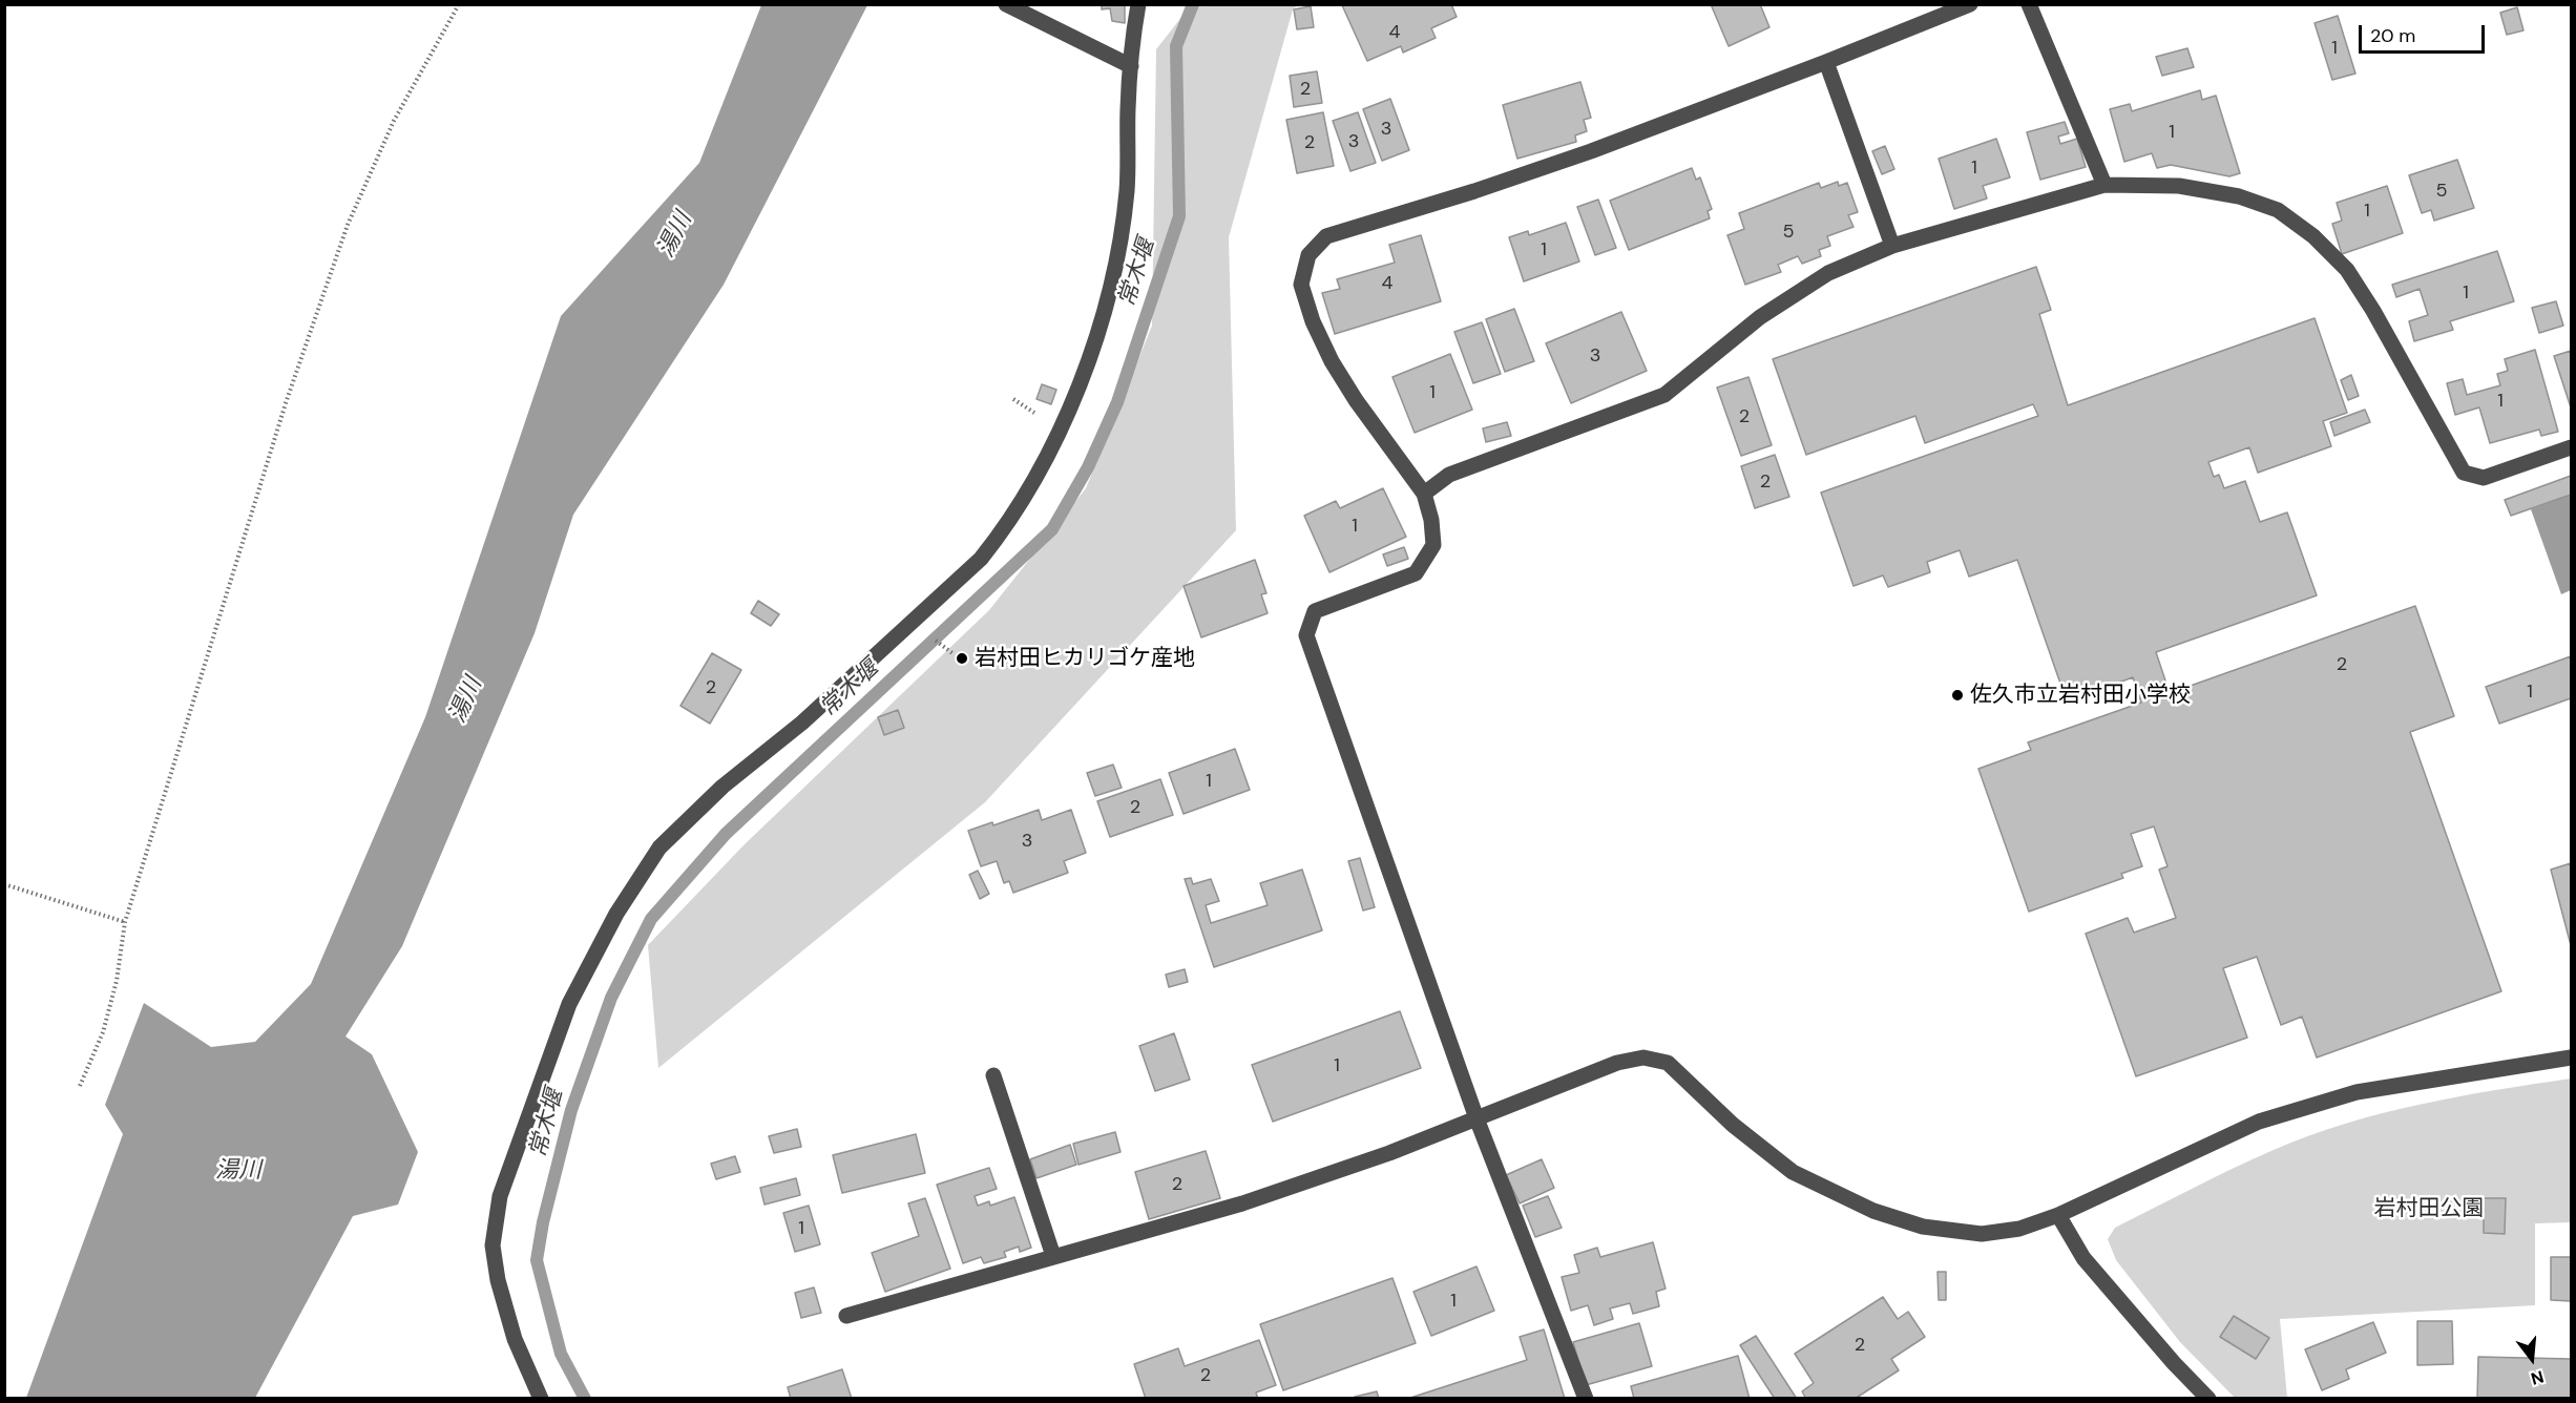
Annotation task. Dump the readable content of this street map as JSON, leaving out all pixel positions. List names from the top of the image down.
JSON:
{
  "water": ["湯川", "常木堰"],
  "parks": ["岩村田公園"],
  "places": ["岩村田ヒカリゴケ産地", "佐久市立岩村田小学校"],
  "house_numbers": [
    "4",
    "1",
    "2",
    "3",
    "1",
    "3",
    "2",
    "1",
    "5",
    "1",
    "5",
    "1",
    "4",
    "1",
    "3",
    "1",
    "1",
    "2",
    "2",
    "1",
    "2",
    "2",
    "1",
    "1",
    "2",
    "3",
    "1",
    "2",
    "1",
    "1",
    "2",
    "2"
  ],
  "scale_bar": "20 m",
  "north": "bottom"
}
